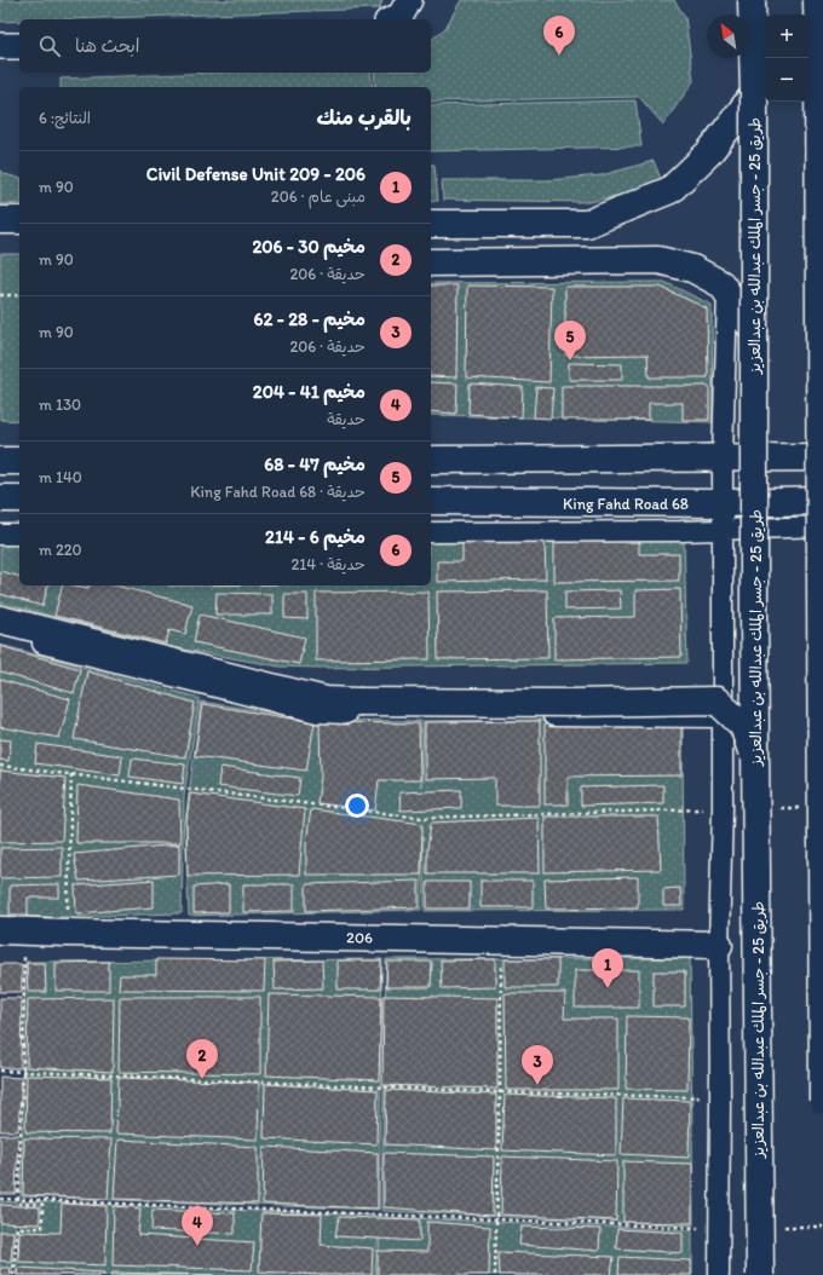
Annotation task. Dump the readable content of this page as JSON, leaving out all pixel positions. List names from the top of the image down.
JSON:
{
  "streets": {
    "main road": ["طريق 25 - جسر الملك عبدالله بن عبدالعزيز", "King Fahd Road 68", "206"]
  },
  "north": "top left",
  "page": {
    "map_buttons": ["+", "−"],
    "pins": [
      "6",
      "5",
      "1",
      "2",
      "3",
      "4"
    ],
    "search": "ابحث هنا",
    "heading": ["بالقرب منك", "النتائج: 6"],
    "list": [
      {
        "mark": "1",
        "name": "Civil Defense Unit 209 - 206",
        "note": "مبنى عام · 206",
        "value": "90 m"
      },
      {
        "mark": "2",
        "name": "مخيم 30 - 206",
        "note": "حديقة · 206",
        "value": "90 m"
      },
      {
        "mark": "3",
        "name": "مخيم - 28 - 62",
        "note": "حديقة · 206",
        "value": "90 m"
      },
      {
        "mark": "4",
        "name": "مخيم 41 - 204",
        "note": "حديقة",
        "value": "130 m"
      },
      {
        "mark": "5",
        "name": "مخيم 47 - 68",
        "note": "حديقة · King Fahd Road 68",
        "value": "140 m"
      },
      {
        "mark": "6",
        "name": "مخيم 6 - 214",
        "note": "حديقة · 214",
        "value": "220 m"
      }
    ]
  }
}
